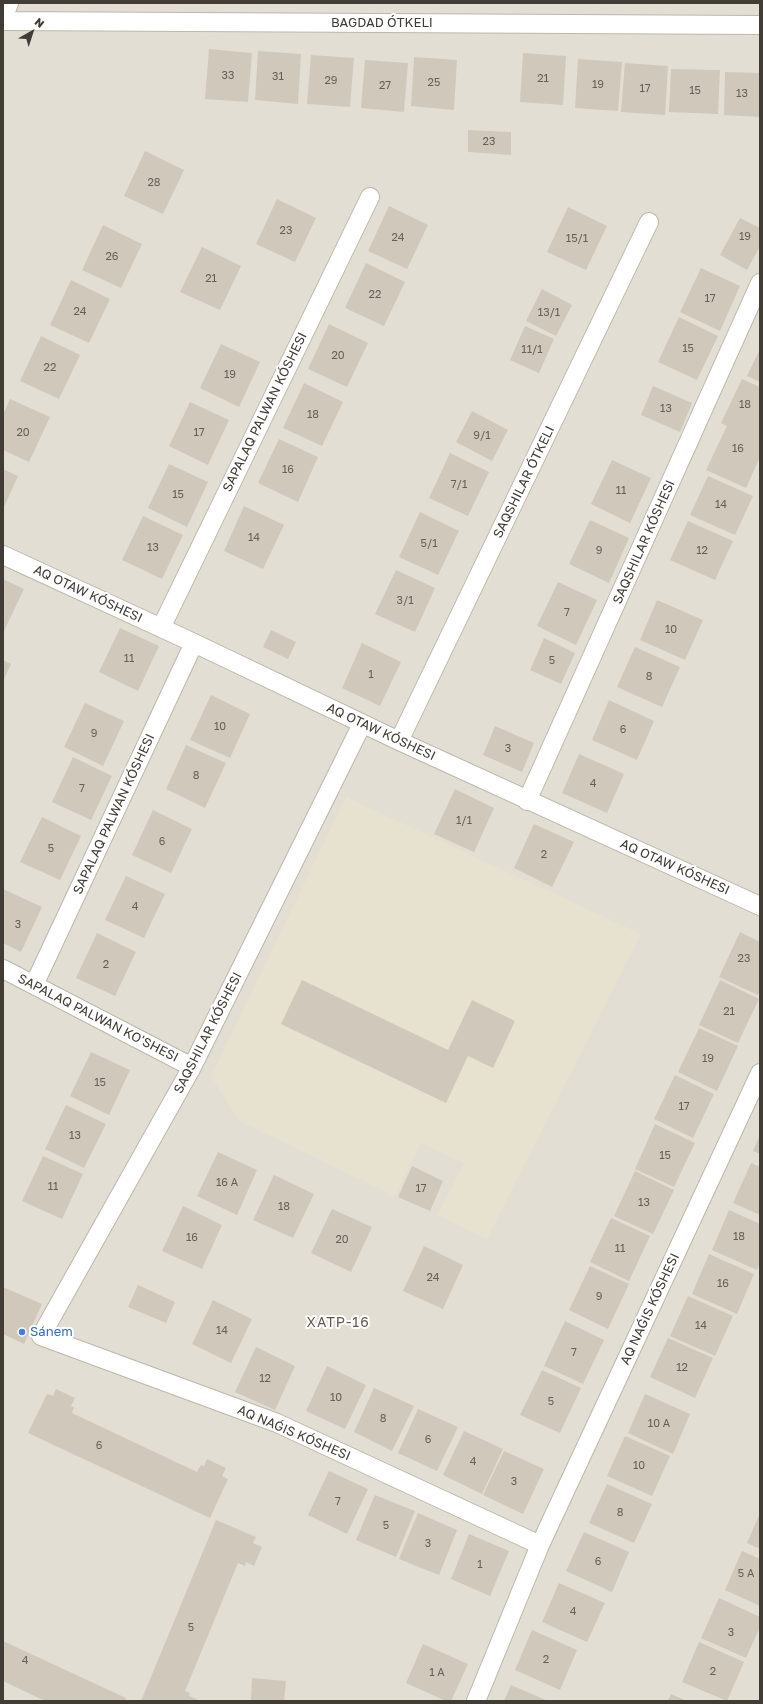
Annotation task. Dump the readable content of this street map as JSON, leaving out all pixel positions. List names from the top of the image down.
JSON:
{
  "streets": {
    "street": [
      "BAGDAD ÓTKELI",
      "SAPALAQ PALWAN KÓSHESI",
      "AQ OTAW KÓSHESI",
      "SAPALAQ PALWAN KO'SHESI"
    ]
  },
  "crossings": [
    ["SAPALAQ PALWAN KÓSHESI", "AQ OTAW KÓSHESI"],
    ["SAPALAQ PALWAN KÓSHESI", "SAPALAQ PALWAN KO'SHESI"]
  ],
  "districts": ["XATP-16"],
  "places": ["Sánem"],
  "house_numbers": [
    "33",
    "31",
    "21",
    "29",
    "25",
    "19",
    "27",
    "17",
    "15",
    "13",
    "23",
    "28",
    "23",
    "19",
    "24",
    "15/1",
    "26",
    "21",
    "22",
    "17",
    "24",
    "13/1",
    "15",
    "11/1",
    "20",
    "22",
    "19",
    "18",
    "13",
    "18",
    "20",
    "17",
    "9/1",
    "16",
    "16",
    "7/1",
    "11",
    "15",
    "14",
    "14",
    "5/1",
    "13",
    "9",
    "12",
    "3/1",
    "7",
    "10",
    "11",
    "5",
    "1",
    "8",
    "10",
    "6",
    "9",
    "3",
    "8",
    "4",
    "7",
    "1/1",
    "6",
    "5",
    "2",
    "4",
    "3",
    "23",
    "2",
    "21",
    "19",
    "15",
    "17",
    "13",
    "15",
    "16 А",
    "11",
    "17",
    "13",
    "18",
    "18",
    "16",
    "20",
    "11",
    "24",
    "16",
    "9",
    "14",
    "14",
    "7",
    "12",
    "12",
    "10",
    "5",
    "8",
    "10 А",
    "6",
    "6",
    "4",
    "10",
    "3",
    "7",
    "8",
    "5",
    "3",
    "6",
    "1",
    "5 А",
    "4",
    "5",
    "3",
    "2",
    "4",
    "2",
    "1 А"
  ],
  "north": "top right"
}
